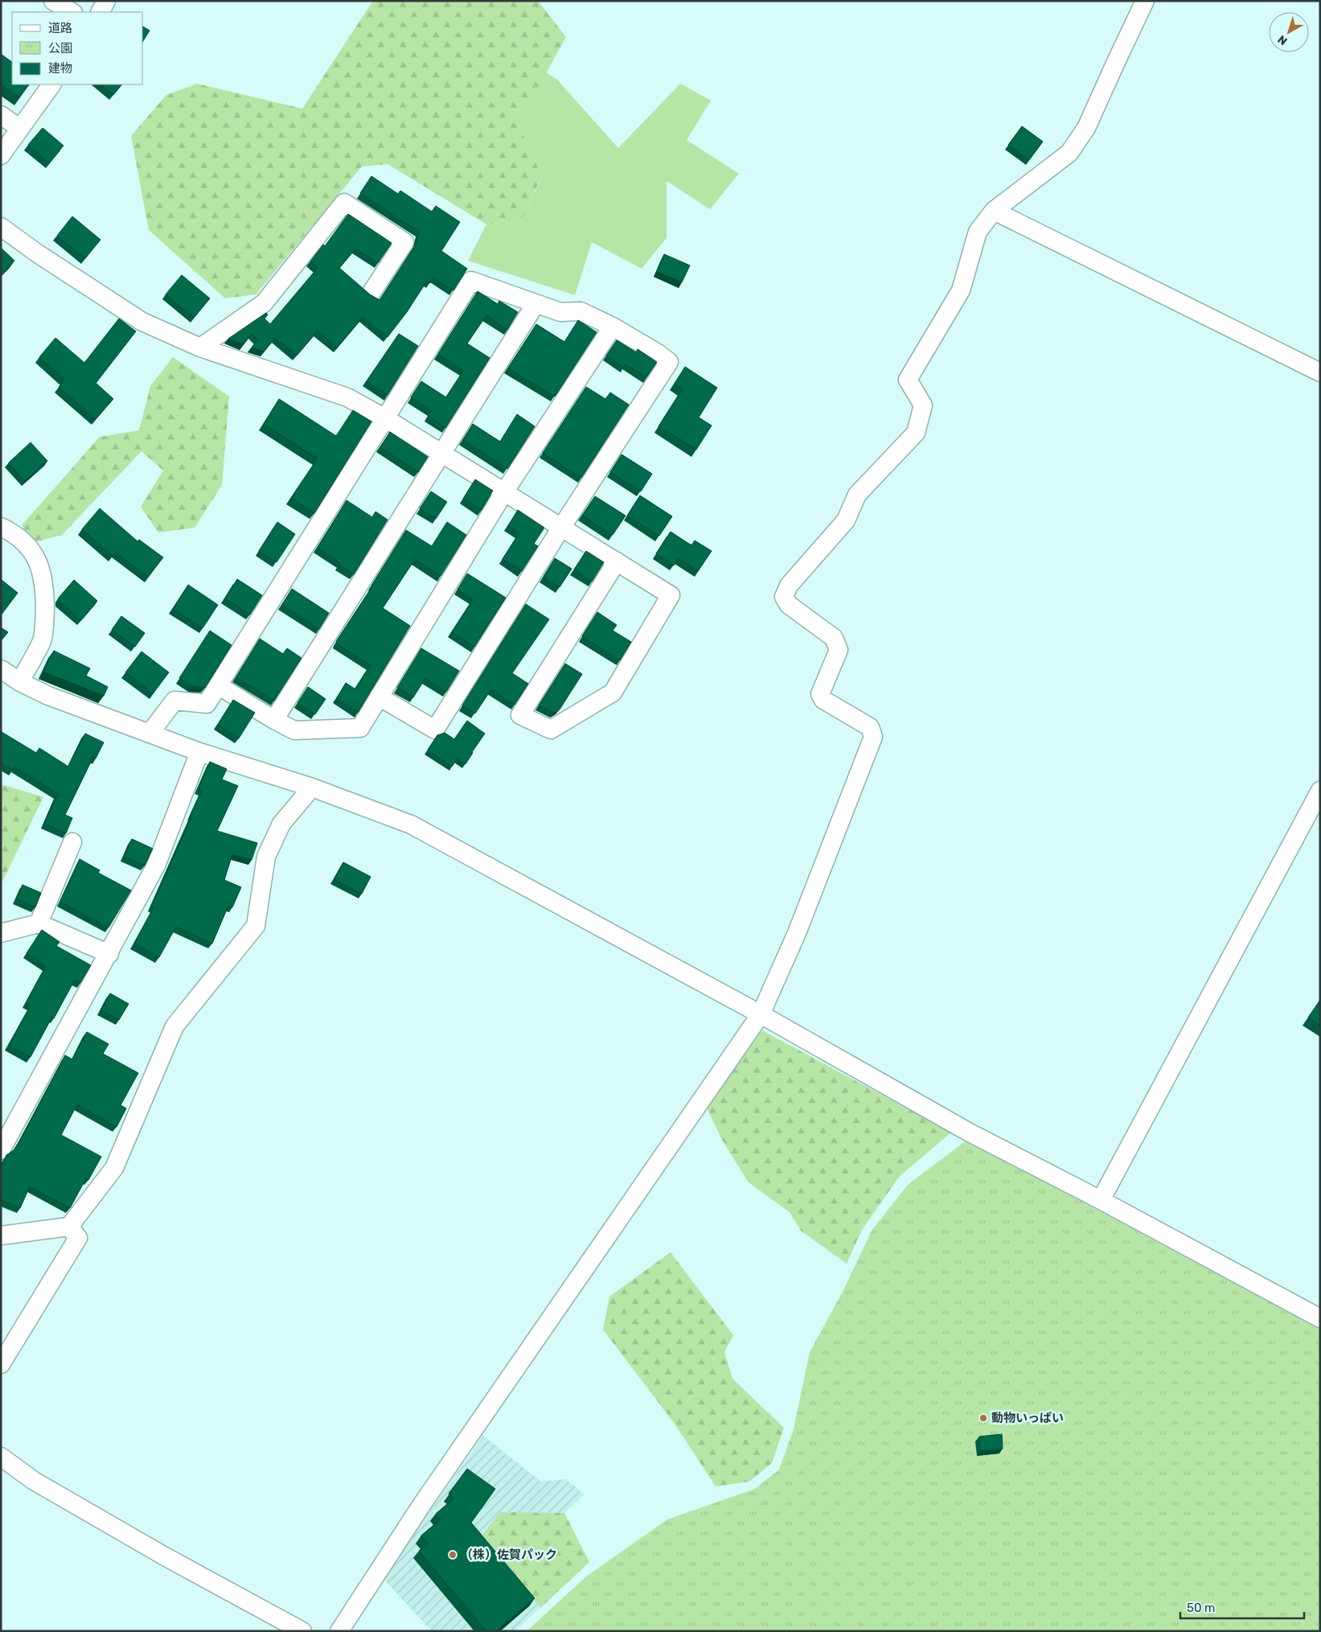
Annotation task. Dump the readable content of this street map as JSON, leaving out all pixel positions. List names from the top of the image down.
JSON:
{
  "places": ["動物いっぱい", "（株）佐賀パック"],
  "legend": ["道路", "公園", "建物"],
  "scale_bar": "50 m",
  "north": "bottom left"
}
